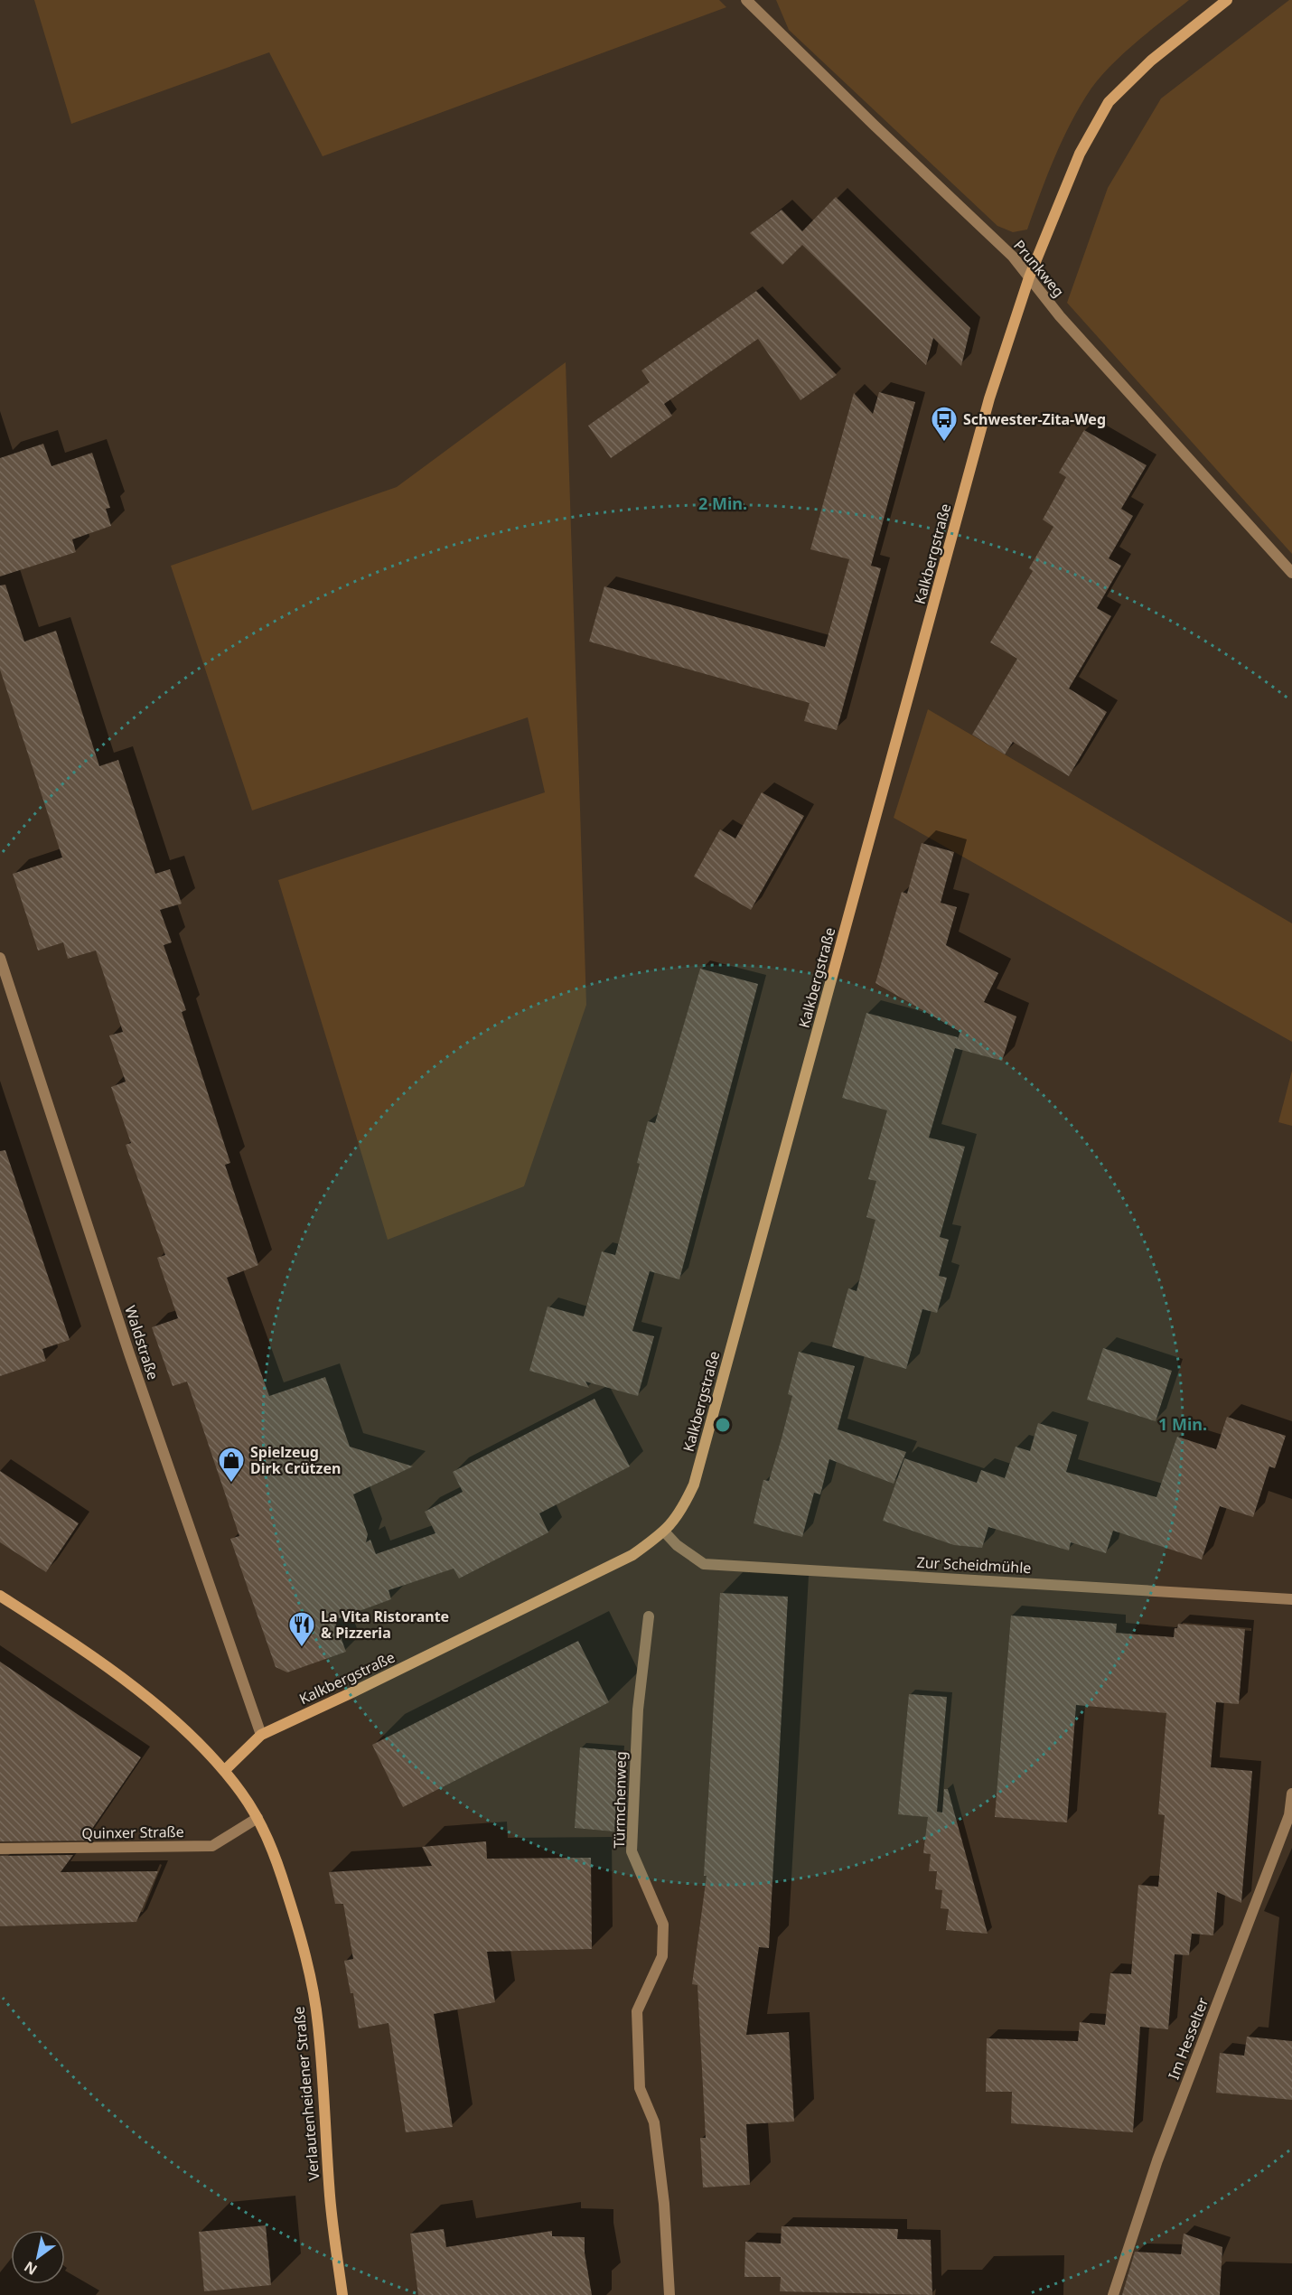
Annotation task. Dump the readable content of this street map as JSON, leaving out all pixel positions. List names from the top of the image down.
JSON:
{
  "streets": {
    "street": [
      "Prunkweg",
      "Kalkbergstraße",
      "Waldstraße",
      "Zur Scheidmühle",
      "Türmchenweg",
      "Quinxer Straße",
      "Im Hesselter",
      "Verlautenheidener Straße"
    ]
  },
  "crossings": [
    ["Prunkweg", "Kalkbergstraße"],
    ["Kalkbergstraße", "Waldstraße"],
    ["Kalkbergstraße", "Zur Scheidmühle"],
    ["Kalkbergstraße", "Verlautenheidener Straße"],
    ["Quinxer Straße", "Verlautenheidener Straße"]
  ],
  "places": {
    "bus stop": ["Schwester-Zita-Weg"],
    "shop": ["Spielzeug Dirk Crützen"],
    "restaurant": ["La Vita Ristorante & Pizzeria"]
  },
  "north": "bottom left",
  "rings": ["2 Min.", "1 Min."]
}
